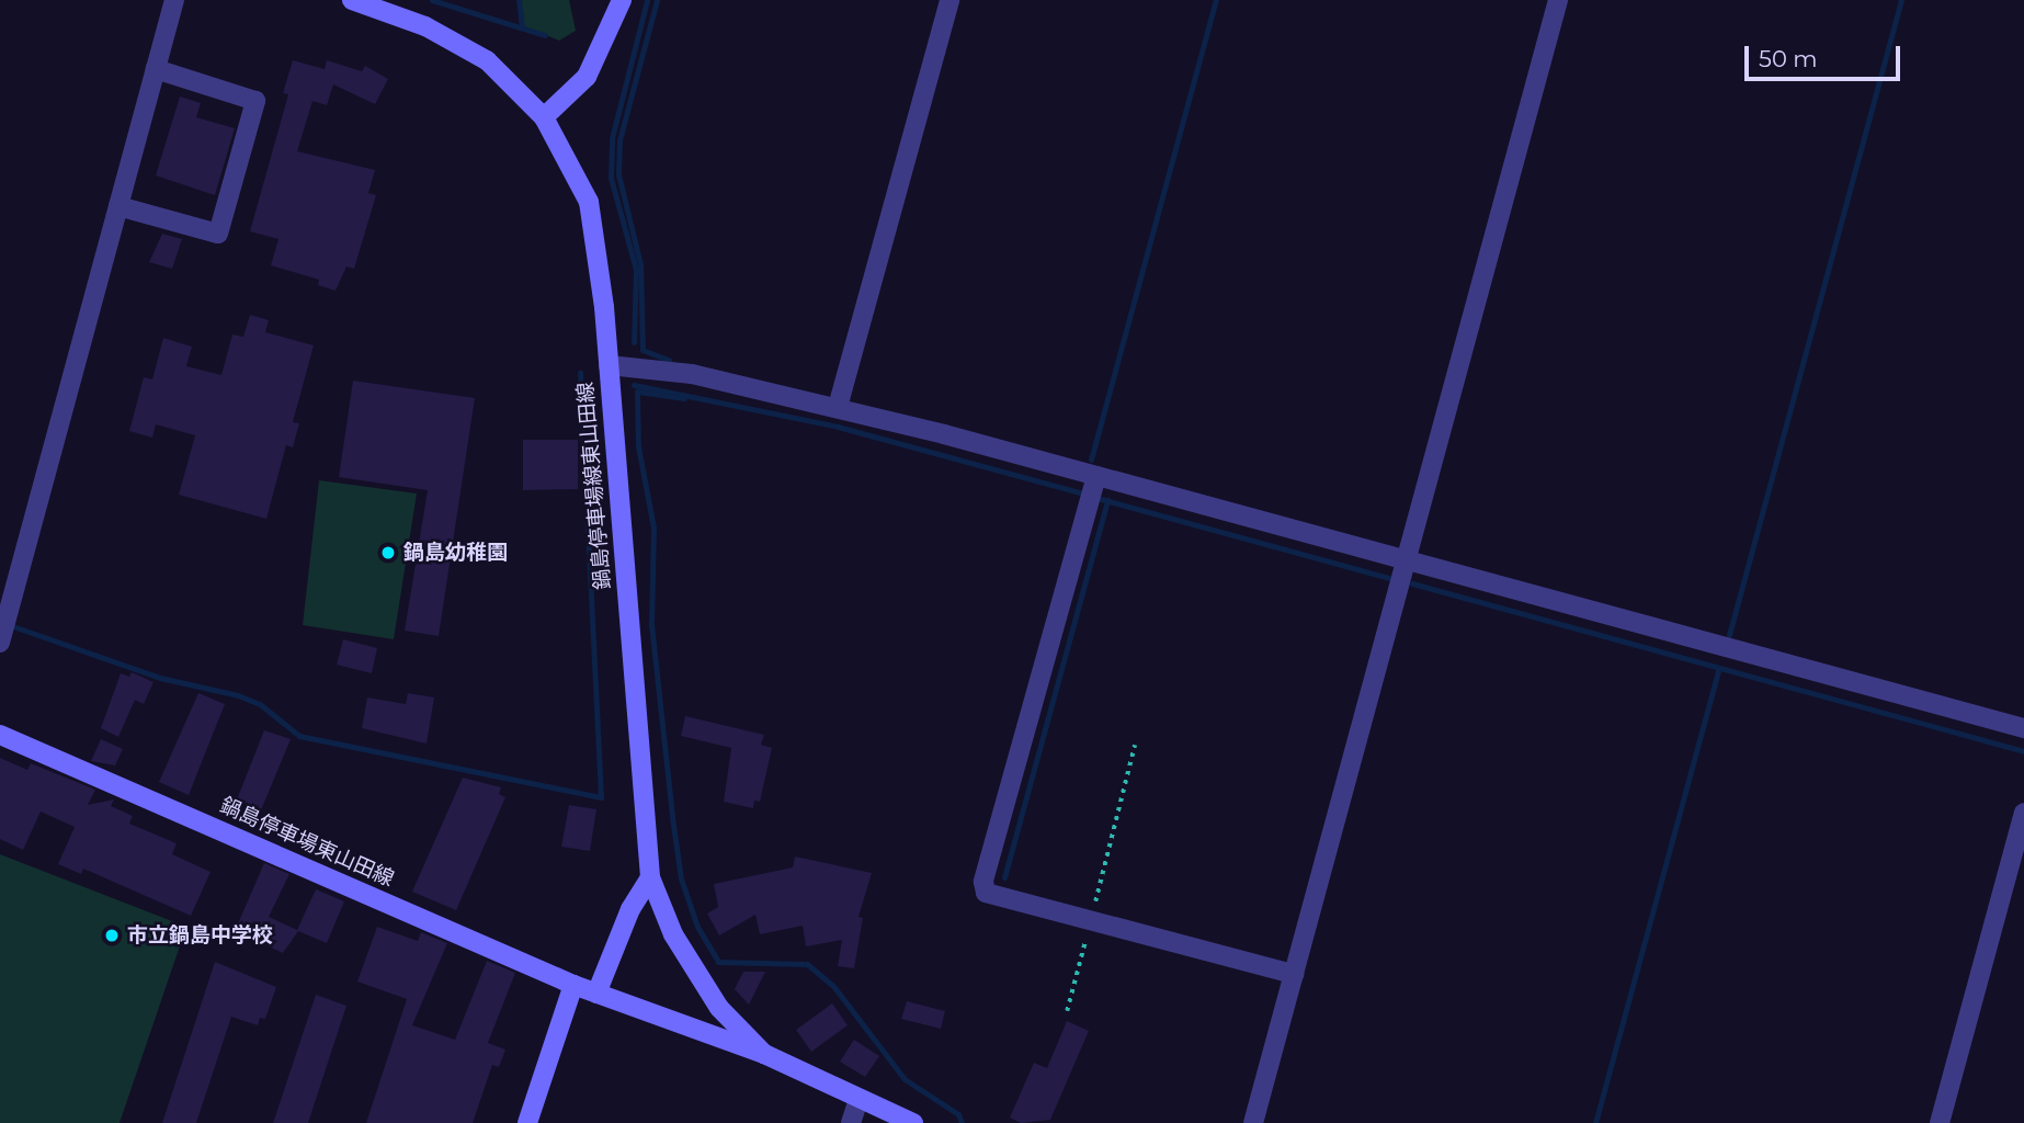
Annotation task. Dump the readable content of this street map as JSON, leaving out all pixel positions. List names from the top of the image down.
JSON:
{
  "streets": {
    "main road": ["鍋島停車場線東山田線", "鍋島停車場東山田線"]
  },
  "crossings": [
    ["鍋島停車場線東山田線", "鍋島停車場東山田線"]
  ],
  "places": ["鍋島幼稚園", "市立鍋島中学校"],
  "scale_bar": "50 m"
}
